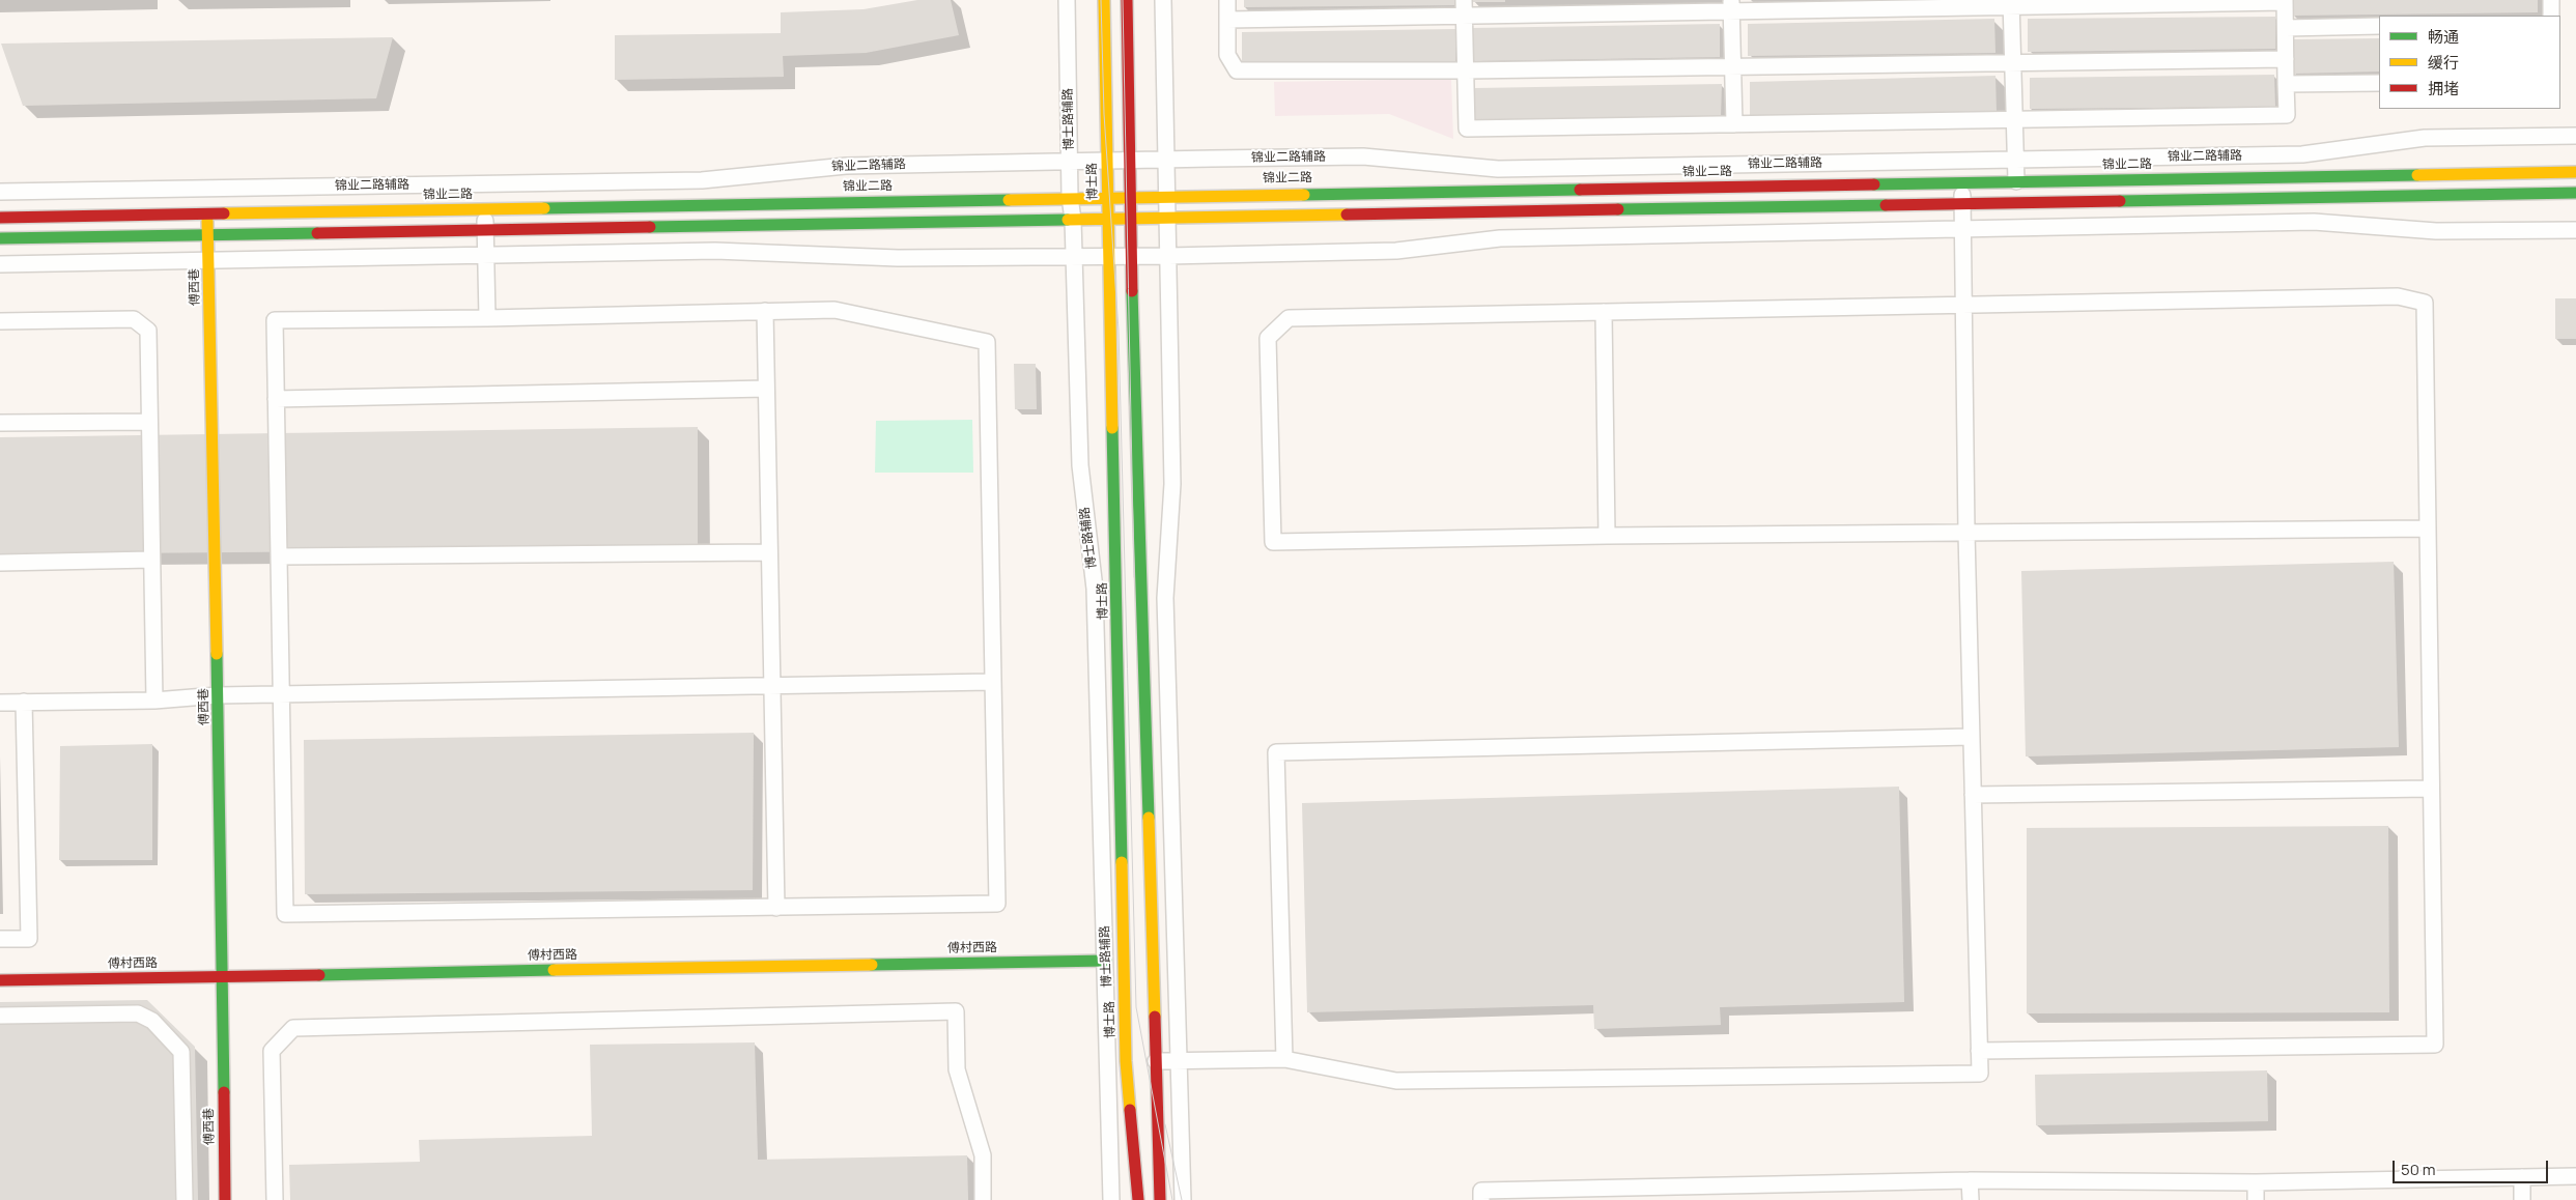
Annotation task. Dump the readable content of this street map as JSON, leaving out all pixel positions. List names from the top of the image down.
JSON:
{
  "streets": {
    "main road": [
      "锦业二路",
      "博士路",
      "傅西巷",
      "傅村西路"
    ],
    "street": ["博士路辅路", "锦业二路辅路"]
  },
  "crossings": [
    ["博士路辅路", "锦业二路辅路"],
    ["博士路辅路", "锦业二路"],
    ["博士路辅路", "傅村西路"],
    ["锦业二路辅路", "博士路"],
    ["锦业二路", "博士路"],
    ["锦业二路", "傅西巷"],
    ["傅西巷", "傅村西路"]
  ],
  "legend": ["畅通", "缓行", "拥堵"],
  "scale_bar": "50 m"
}
